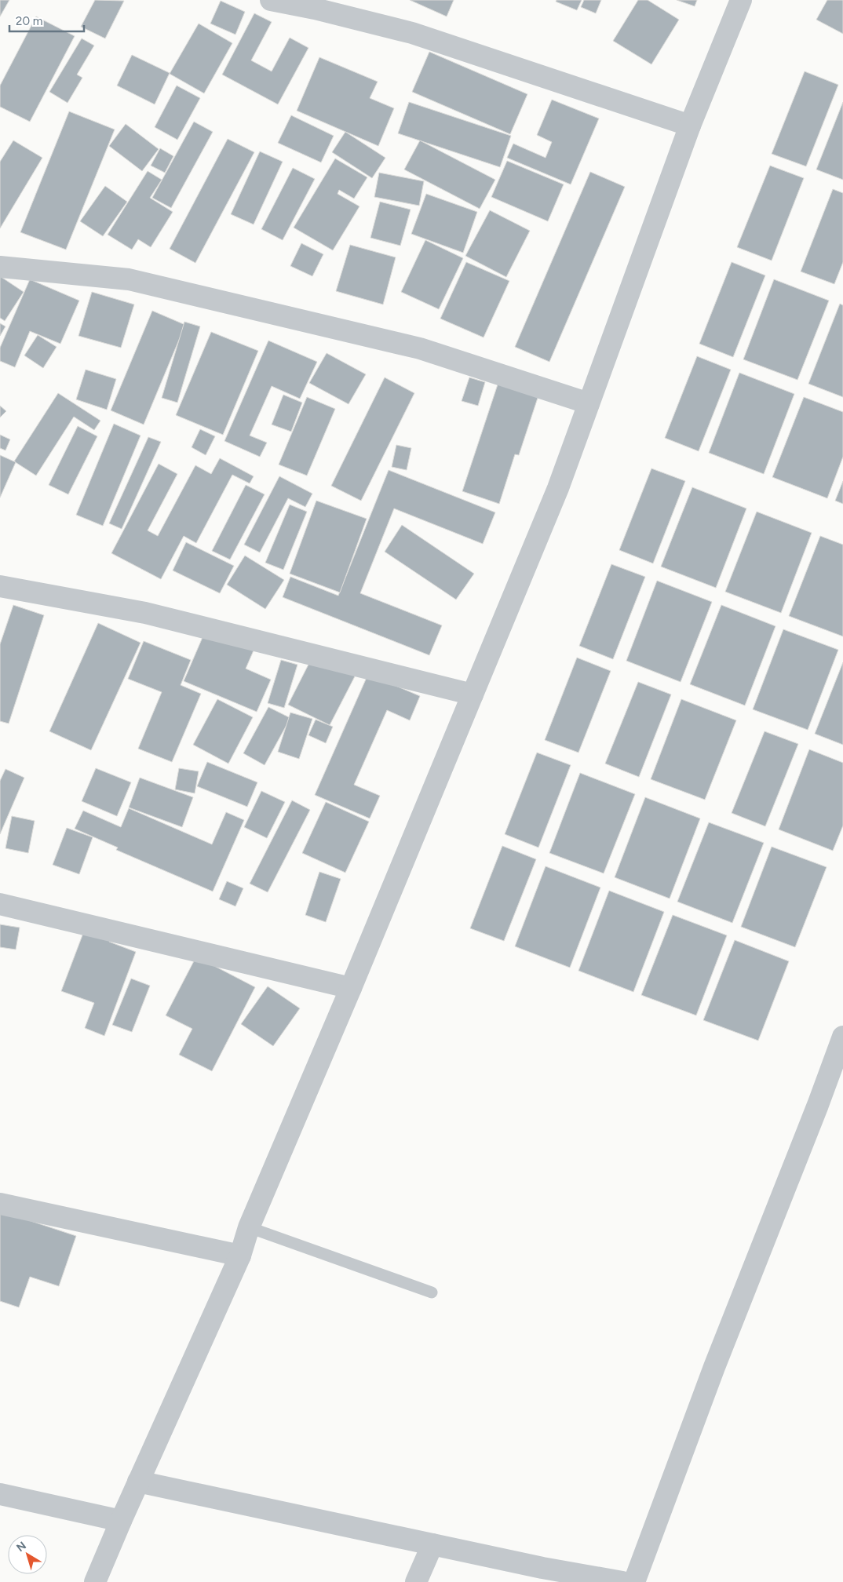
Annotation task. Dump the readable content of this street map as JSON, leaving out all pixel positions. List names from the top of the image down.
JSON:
{
  "scale_bar": "20 m",
  "north": "top left"
}
